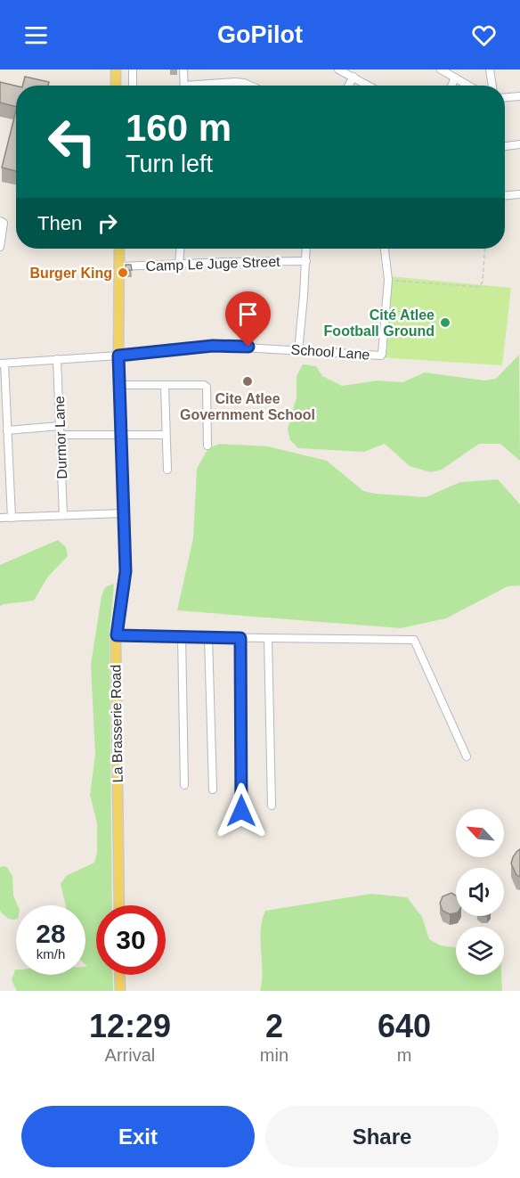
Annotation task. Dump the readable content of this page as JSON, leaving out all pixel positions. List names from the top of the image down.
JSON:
{
  "streets": {
    "main road": ["La Brasserie Road"],
    "street": ["Camp Le Juge Street", "School Lane", "Durmor Lane"]
  },
  "crossings": [
    ["Camp Le Juge Street", "La Brasserie Road"],
    ["School Lane", "Durmor Lane"],
    ["School Lane", "La Brasserie Road"]
  ],
  "places": ["Burger King", "Cité Atlee Football Ground", "Cite Atlee Government School"],
  "north": "top left",
  "page": {
    "header": "GoPilot",
    "turn": ["160 m", "Turn left"],
    "then": "Then",
    "speed": "28 km/h",
    "limit": "30",
    "eta": [
      "12:29",
      "Arrival",
      "2",
      "min",
      "640",
      "m"
    ],
    "buttons": ["Exit", "Share"]
  }
}
